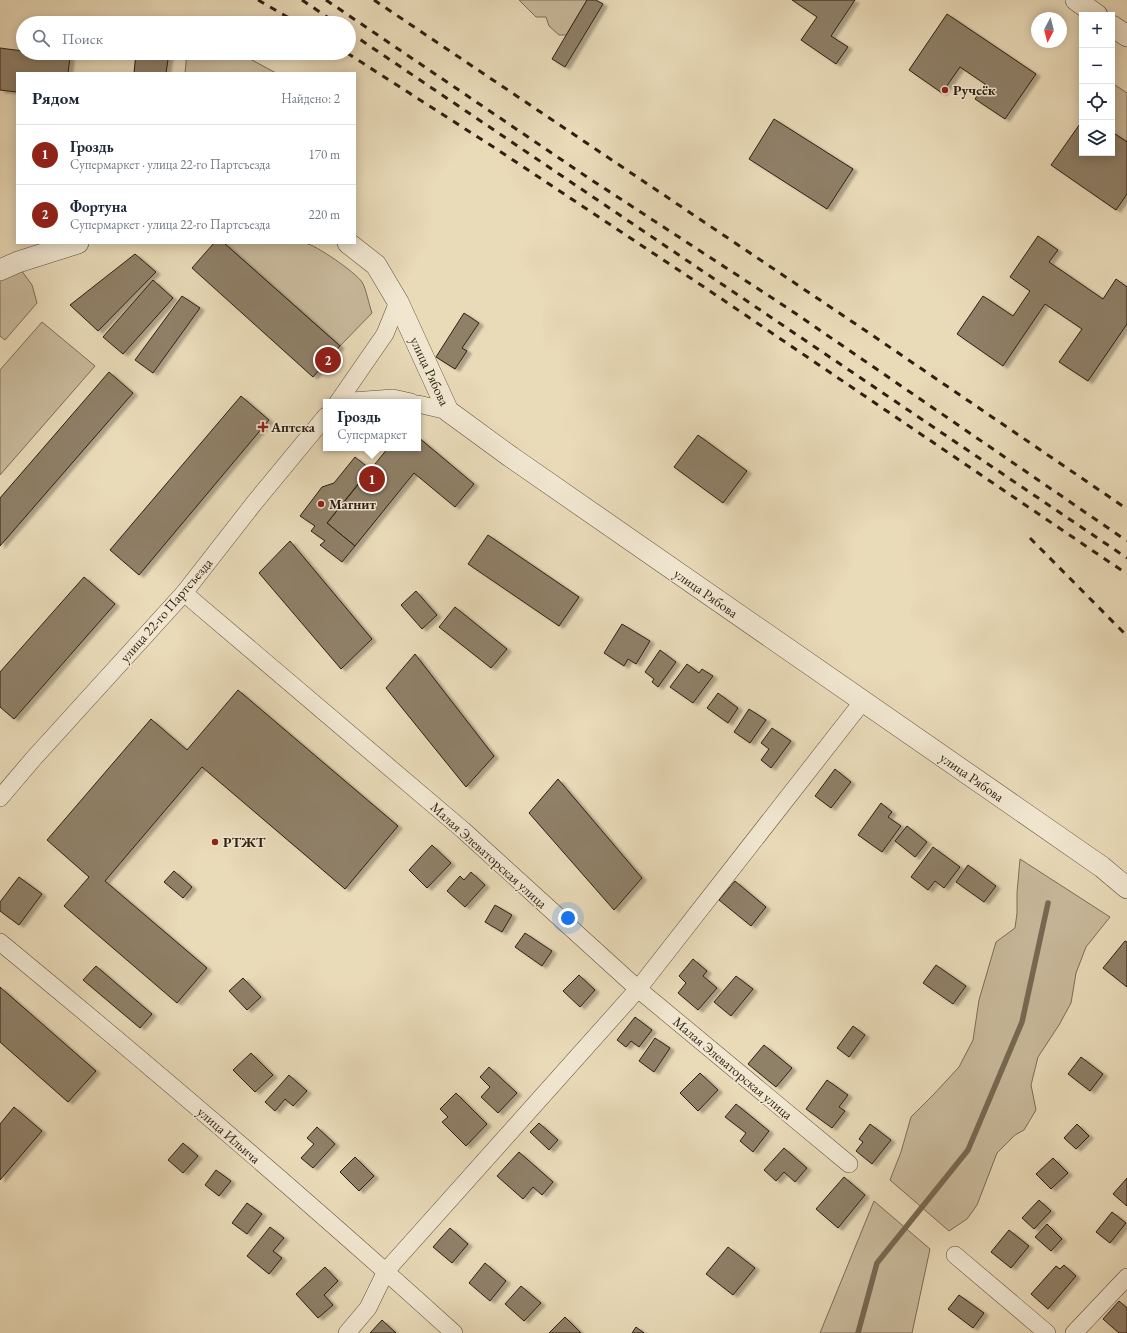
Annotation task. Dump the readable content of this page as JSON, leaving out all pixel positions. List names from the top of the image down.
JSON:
{
  "streets": {
    "street": [
      "улица Рябова",
      "улица 22-го Партсъезда",
      "Малая Элеваторская улица",
      "улица Ильича"
    ]
  },
  "crossings": [
    ["улица 22-го Партсъезда", "Малая Элеваторская улица"]
  ],
  "places": {
    "other": ["Ручеёк", "Магнит", "РТЖТ"],
    "health": ["Аптека"]
  },
  "north": "bottom",
  "page": {
    "map_buttons": ["+", "−"],
    "search": "Поиск",
    "heading": ["Рядом", "Найдено: 2"],
    "list": [
      {
        "mark": "1",
        "name": "Гроздь",
        "note": "Супермаркет · улица 22-го Партсъезда",
        "value": "170 m"
      },
      {
        "mark": "2",
        "name": "Фортуна",
        "note": "Супермаркет · улица 22-го Партсъезда",
        "value": "220 m"
      }
    ],
    "pins": ["2", "1"],
    "popup": ["Гроздь", "Супермаркет"]
  }
}
